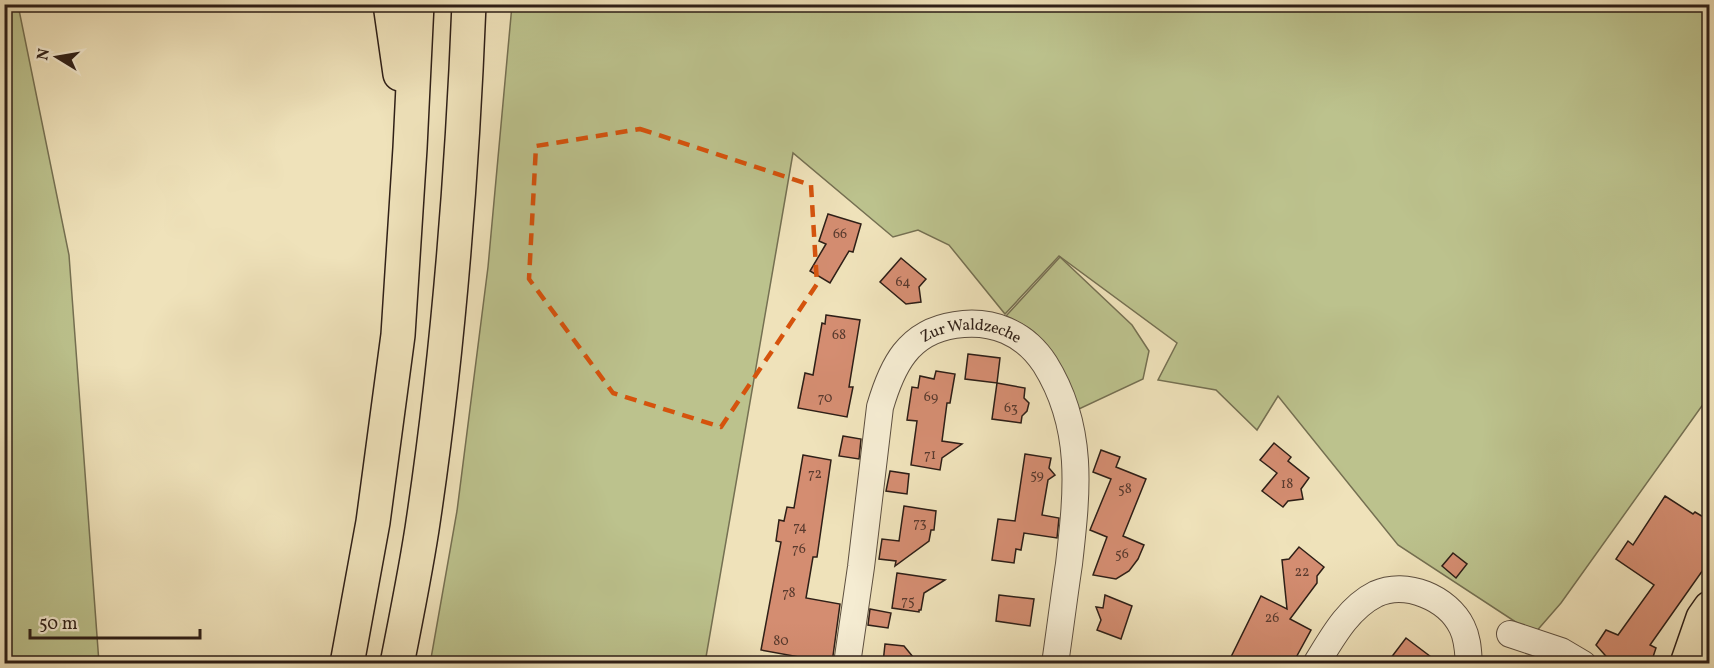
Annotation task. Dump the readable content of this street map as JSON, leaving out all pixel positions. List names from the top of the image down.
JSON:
{
  "streets": {
    "street": ["Zur Waldzeche"]
  },
  "house_numbers": [
    "66",
    "64",
    "68",
    "69",
    "70",
    "63",
    "71",
    "72",
    "59",
    "18",
    "58",
    "73",
    "74",
    "76",
    "56",
    "22",
    "78",
    "75",
    "26",
    "80"
  ],
  "scale_bar": "50 m",
  "north": "left"
}
